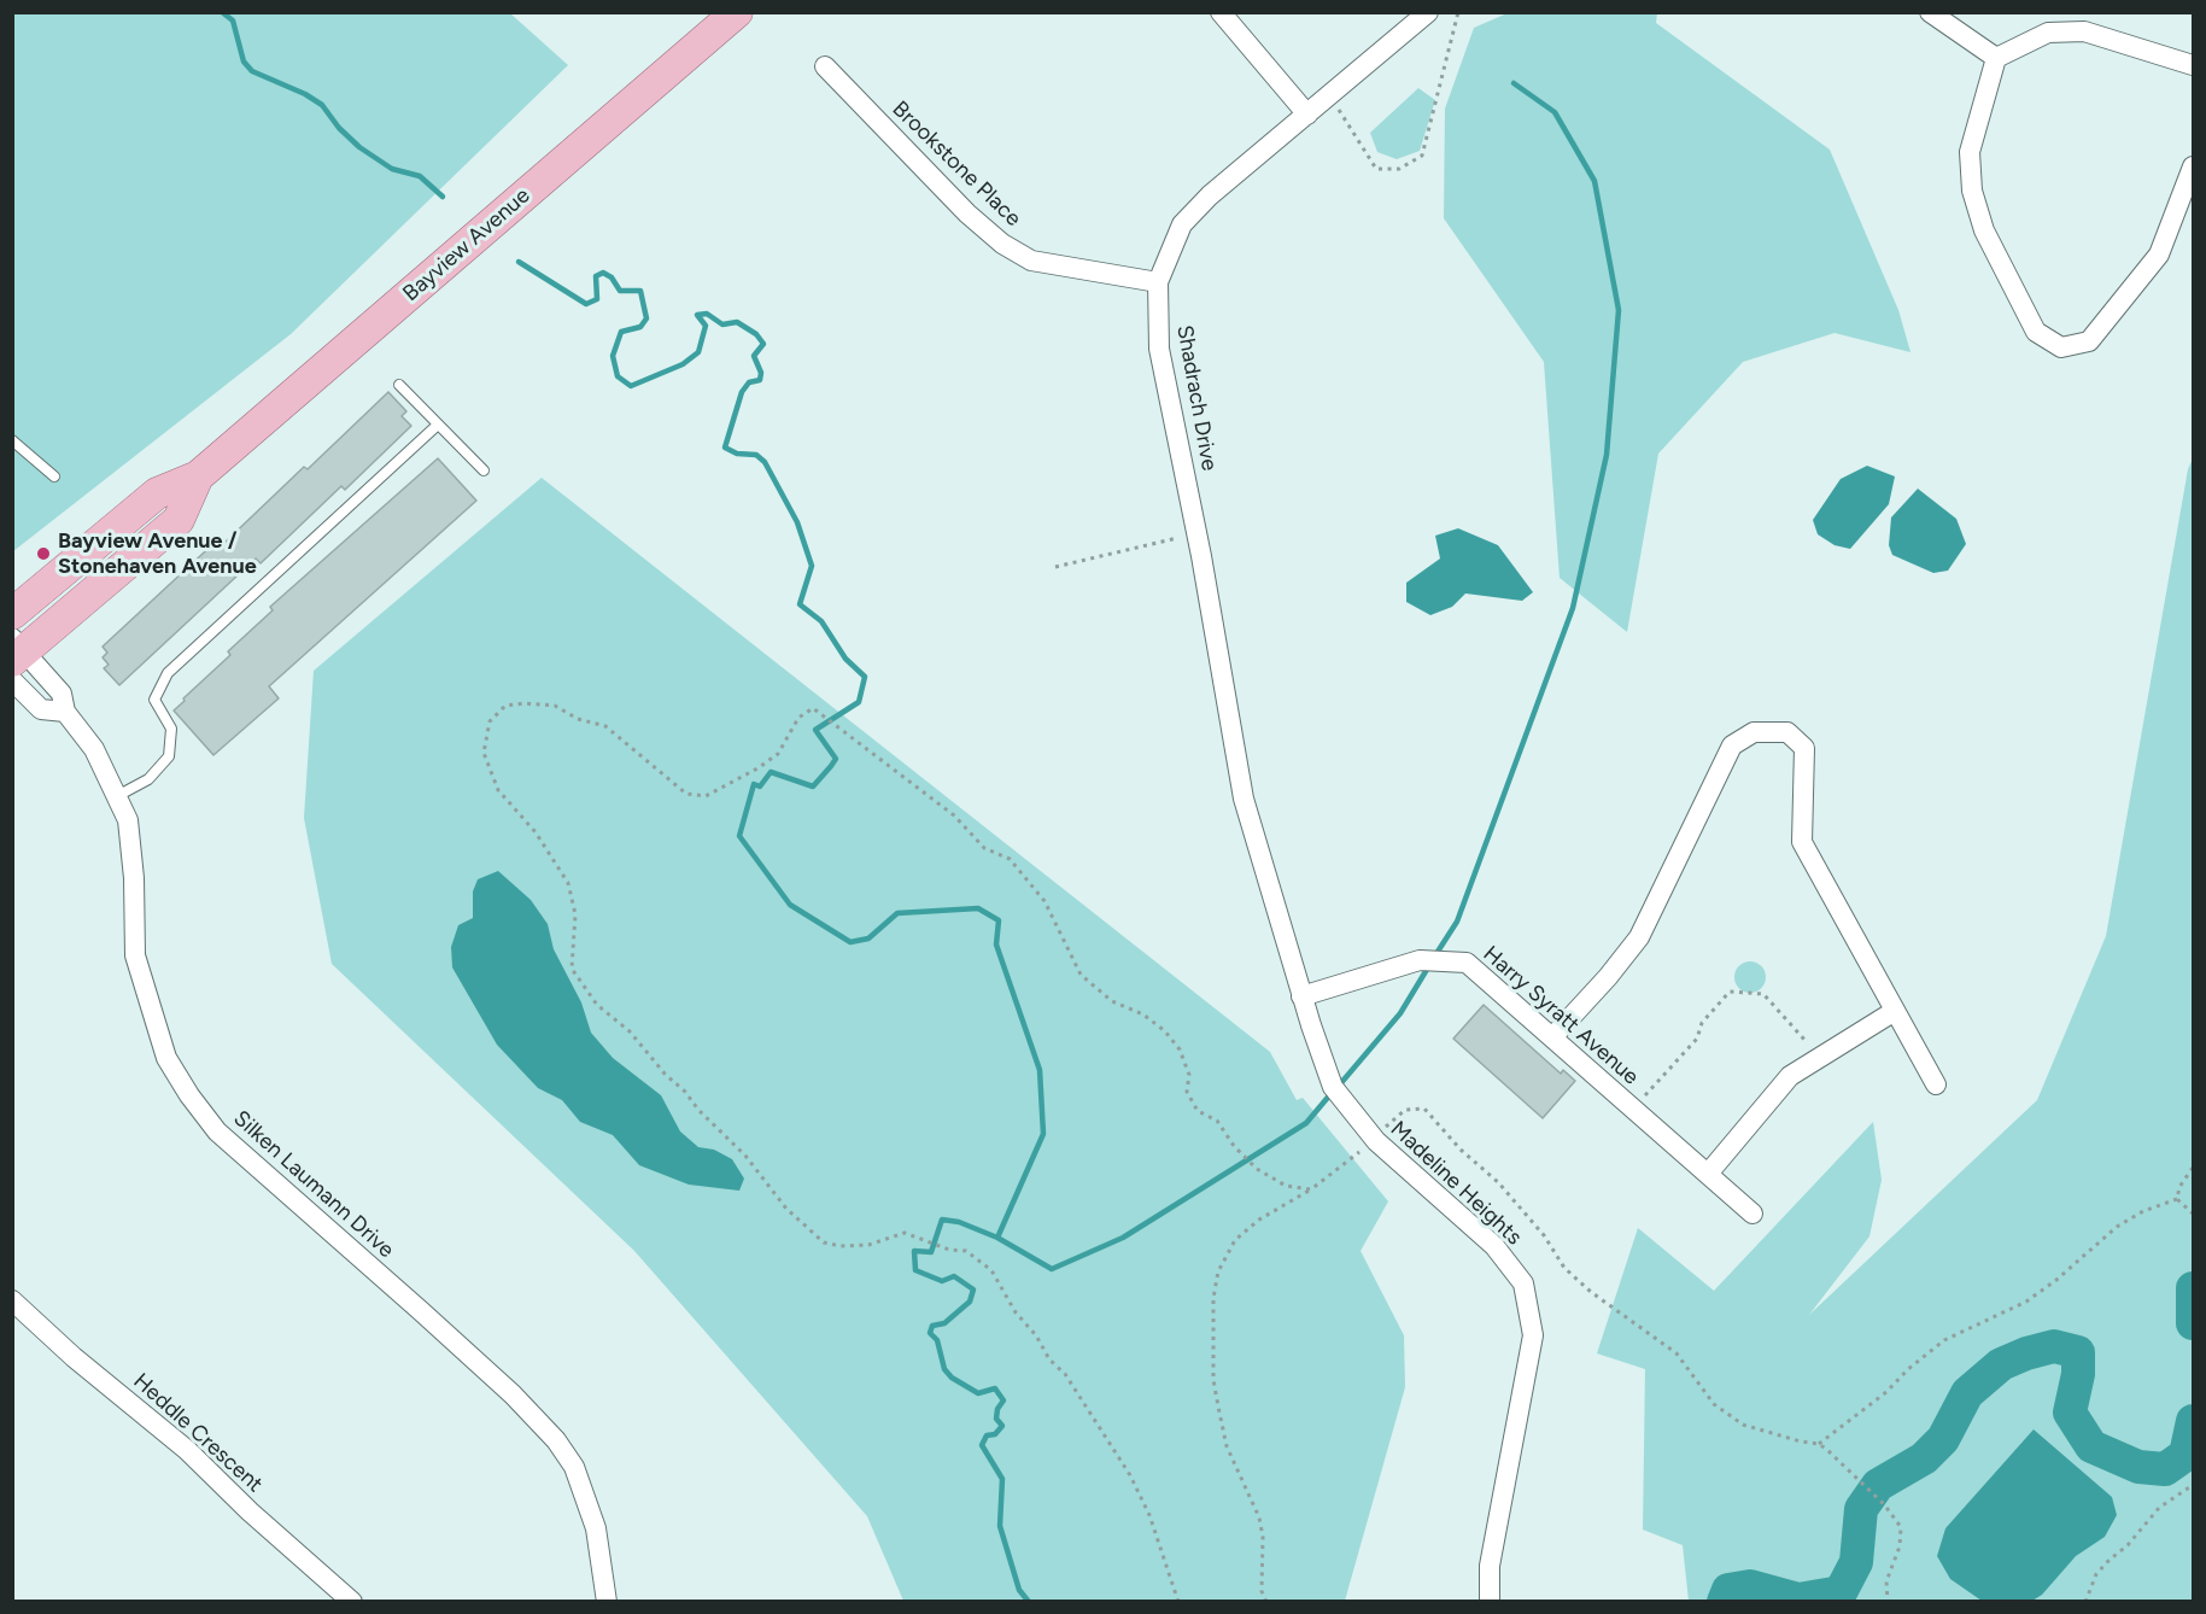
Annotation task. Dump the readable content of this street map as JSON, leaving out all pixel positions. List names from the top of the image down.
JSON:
{
  "streets": {
    "main road": ["Bayview Avenue"],
    "street": [
      "Brookstone Place",
      "Shadrach Drive",
      "Harry Syratt Avenue",
      "Madeline Heights",
      "Silken Laumann Drive",
      "Heddle Crescent"
    ]
  },
  "crossings": [
    ["Brookstone Place", "Shadrach Drive"],
    ["Bayview Avenue", "Silken Laumann Drive"],
    ["Shadrach Drive", "Madeline Heights"],
    ["Harry Syratt Avenue", "Madeline Heights"]
  ],
  "places": ["Bayview Avenue / Stonehaven Avenue"]
}
